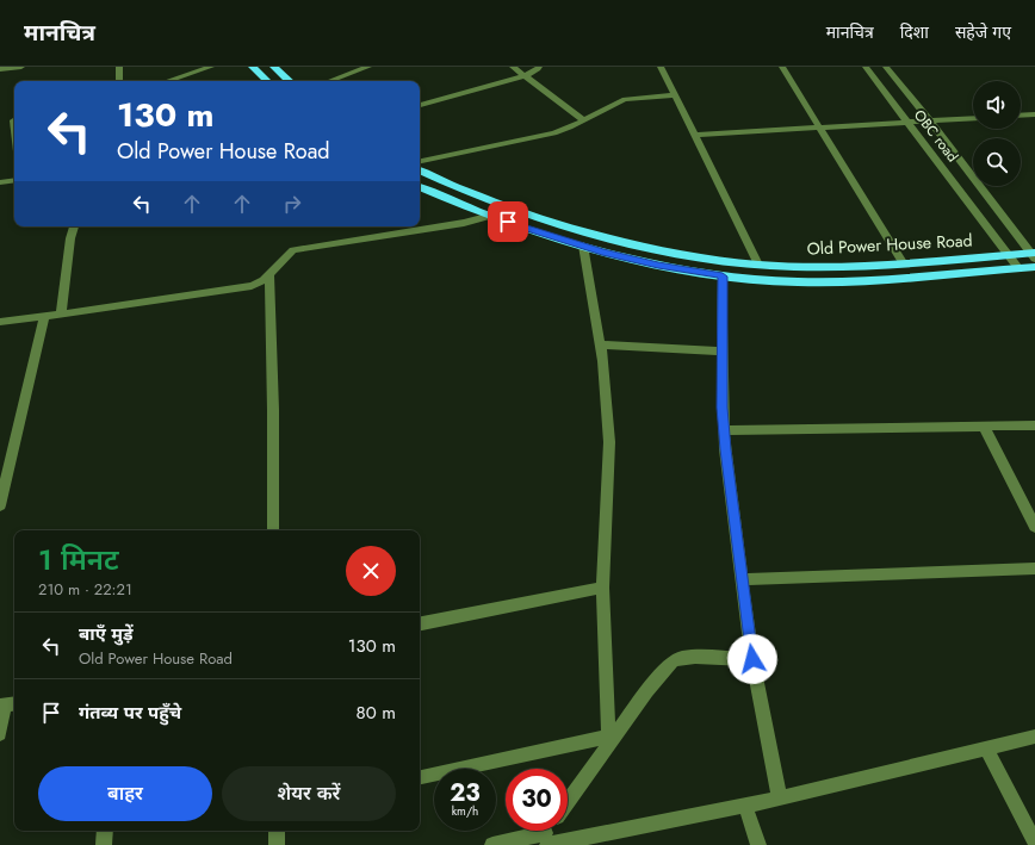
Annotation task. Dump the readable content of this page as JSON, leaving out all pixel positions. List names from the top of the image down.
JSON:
{
  "streets": {
    "highway": ["Old Power House Road"],
    "street": ["OBC road"]
  },
  "crossings": [
    ["OBC road", "Old Power House Road"]
  ],
  "page": {
    "header": "मानचित्र",
    "nav": ["मानचित्र", "दिशा", "सहेजे गए"],
    "turn": ["130 m", "Old Power House Road"],
    "heading": ["1 मिनट", "210 m · 22:21"],
    "list": [
      {
        "name": "बाएँ मुड़ें",
        "note": "Old Power House Road",
        "value": "130 m"
      },
      {
        "name": "गंतव्य पर पहुँचे",
        "value": "80 m"
      }
    ],
    "buttons": ["बाहर", "शेयर करें"],
    "speed": "23 km/h",
    "limit": "30"
  }
}
